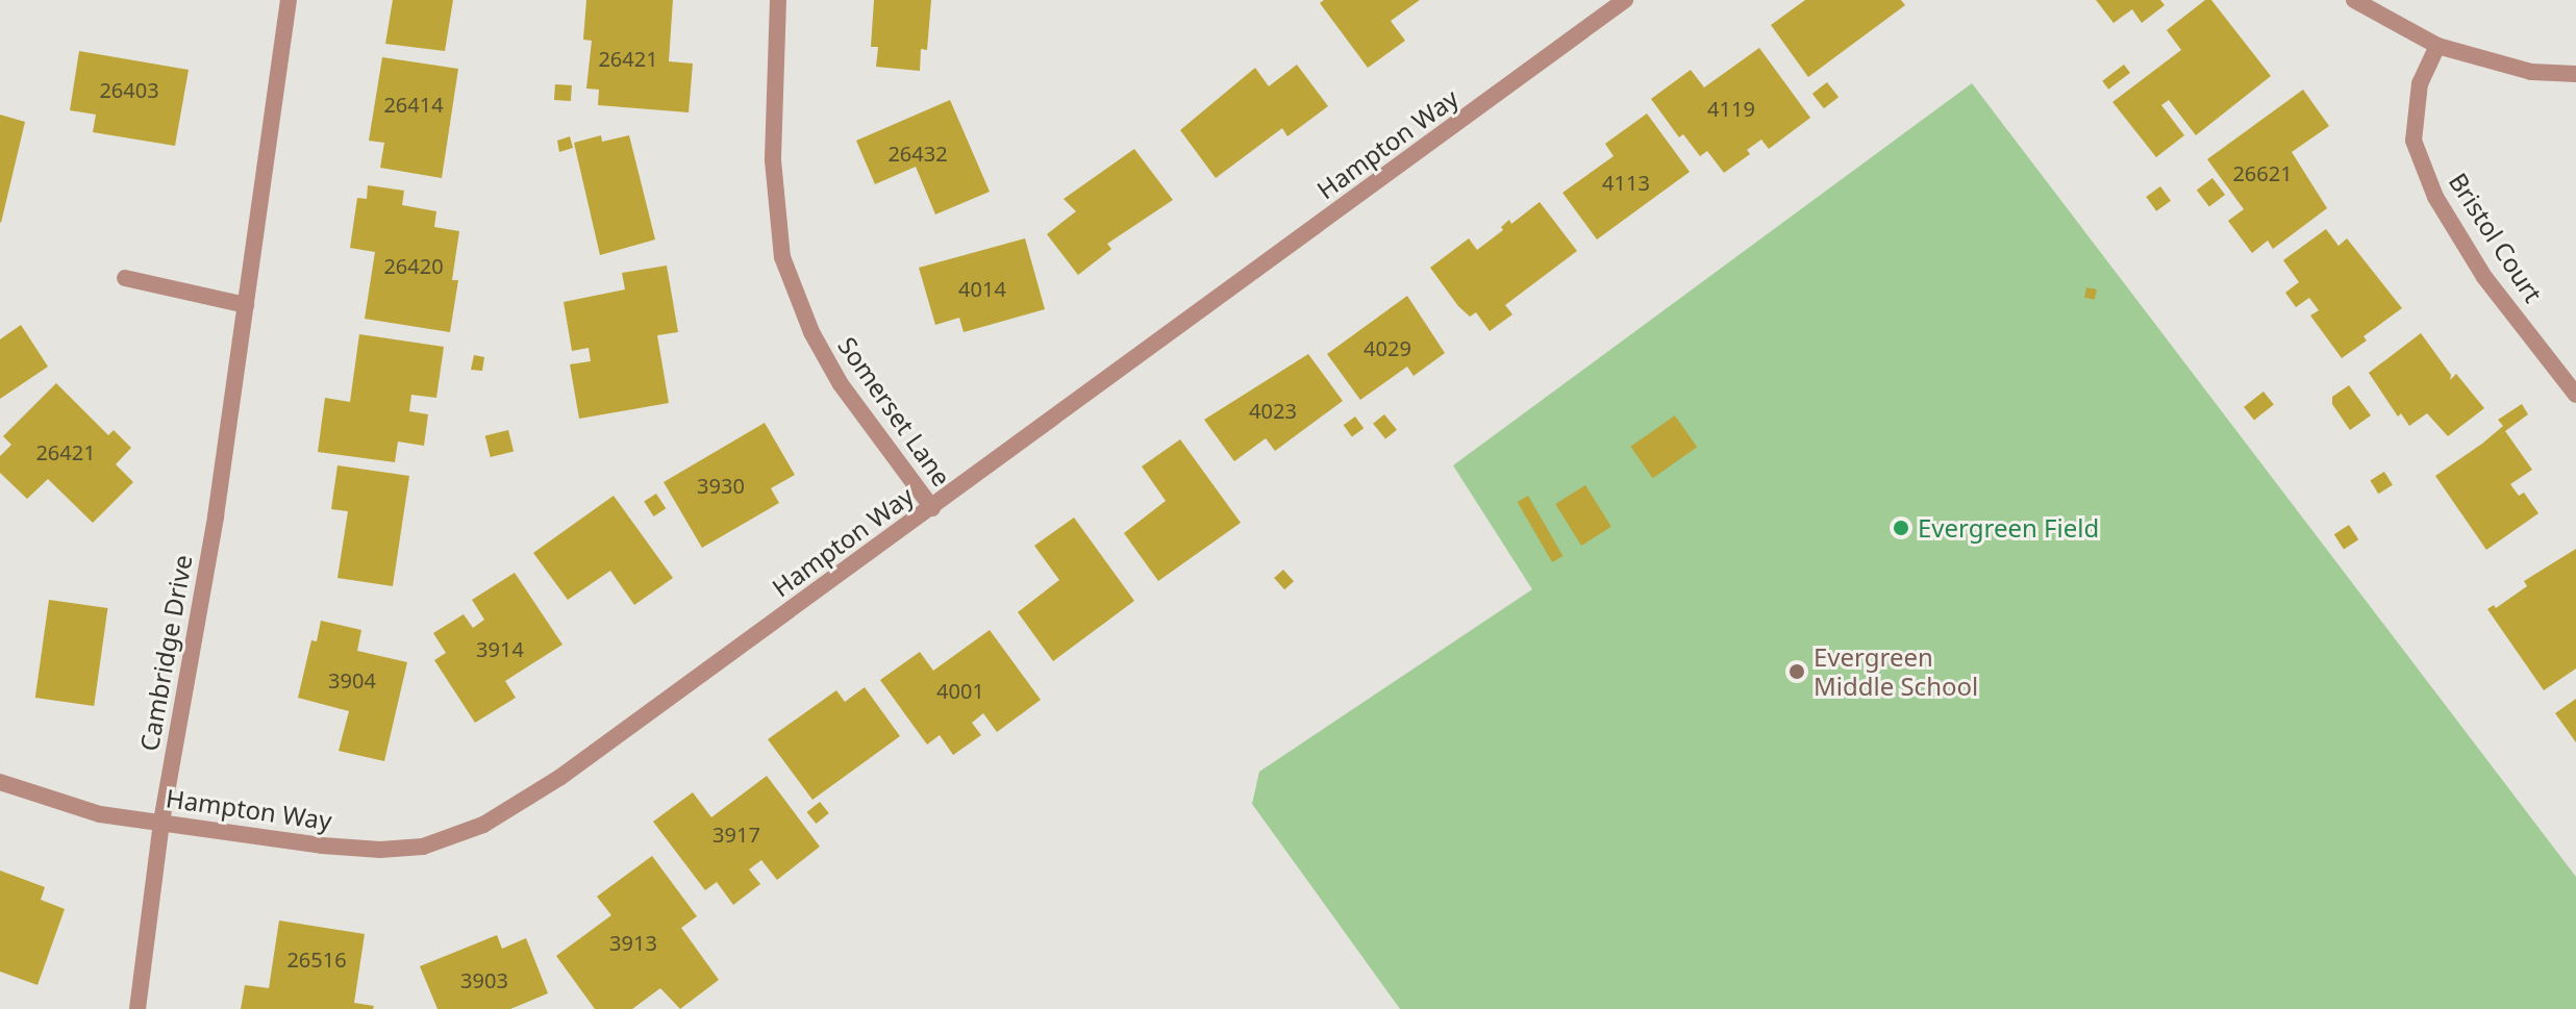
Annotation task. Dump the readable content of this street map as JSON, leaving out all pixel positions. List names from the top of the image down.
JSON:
{
  "streets": {
    "street": [
      "Hampton Way",
      "Bristol Court",
      "Somerset Lane",
      "Cambridge Drive"
    ]
  },
  "crossings": [
    ["Hampton Way", "Somerset Lane"],
    ["Hampton Way", "Cambridge Drive"]
  ],
  "places": ["Evergreen Field", "Evergreen Middle School"],
  "house_numbers": [
    "26421",
    "26403",
    "26414",
    "4119",
    "26432",
    "26621",
    "4113",
    "26420",
    "4014",
    "4029",
    "4023",
    "26421",
    "3930",
    "3914",
    "3904",
    "4001",
    "3917",
    "3913",
    "26516",
    "3903"
  ]
}
